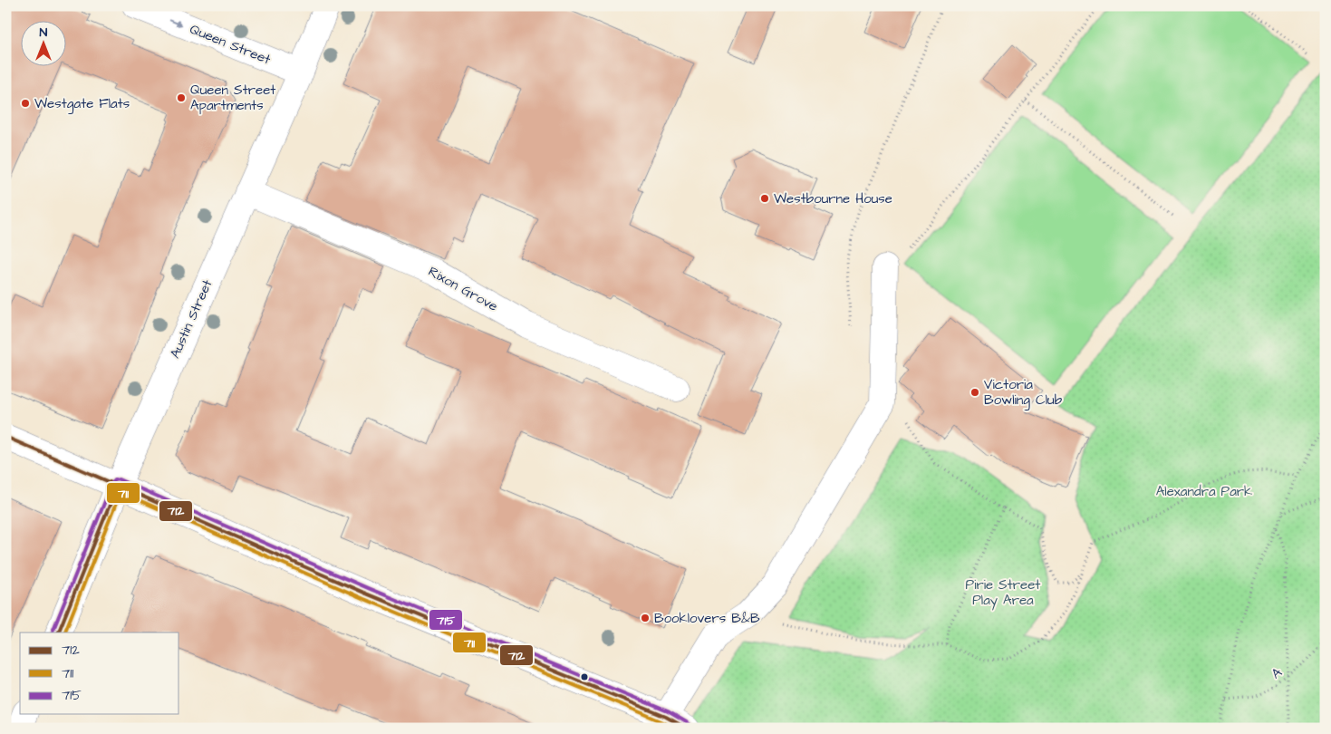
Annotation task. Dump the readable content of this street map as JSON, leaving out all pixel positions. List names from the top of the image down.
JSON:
{
  "streets": {
    "street": ["Queen Street", "Rixon Grove", "Austin Street"],
    "path": ["A"]
  },
  "crossings": [
    ["Queen Street", "Austin Street"],
    ["Rixon Grove", "Austin Street"]
  ],
  "one_way": ["Queen Street"],
  "parks": ["Alexandra Park", "Pirie Street Play Area"],
  "places": [
    "Queen Street Apartments",
    "Westgate Flats",
    "Westbourne House",
    "Victoria Bowling Club",
    "Booklovers B&B"
  ],
  "lines": ["transit line 712", "transit line 715", "transit line 711"],
  "legend": ["712", "711", "715"],
  "north": "top"
}
